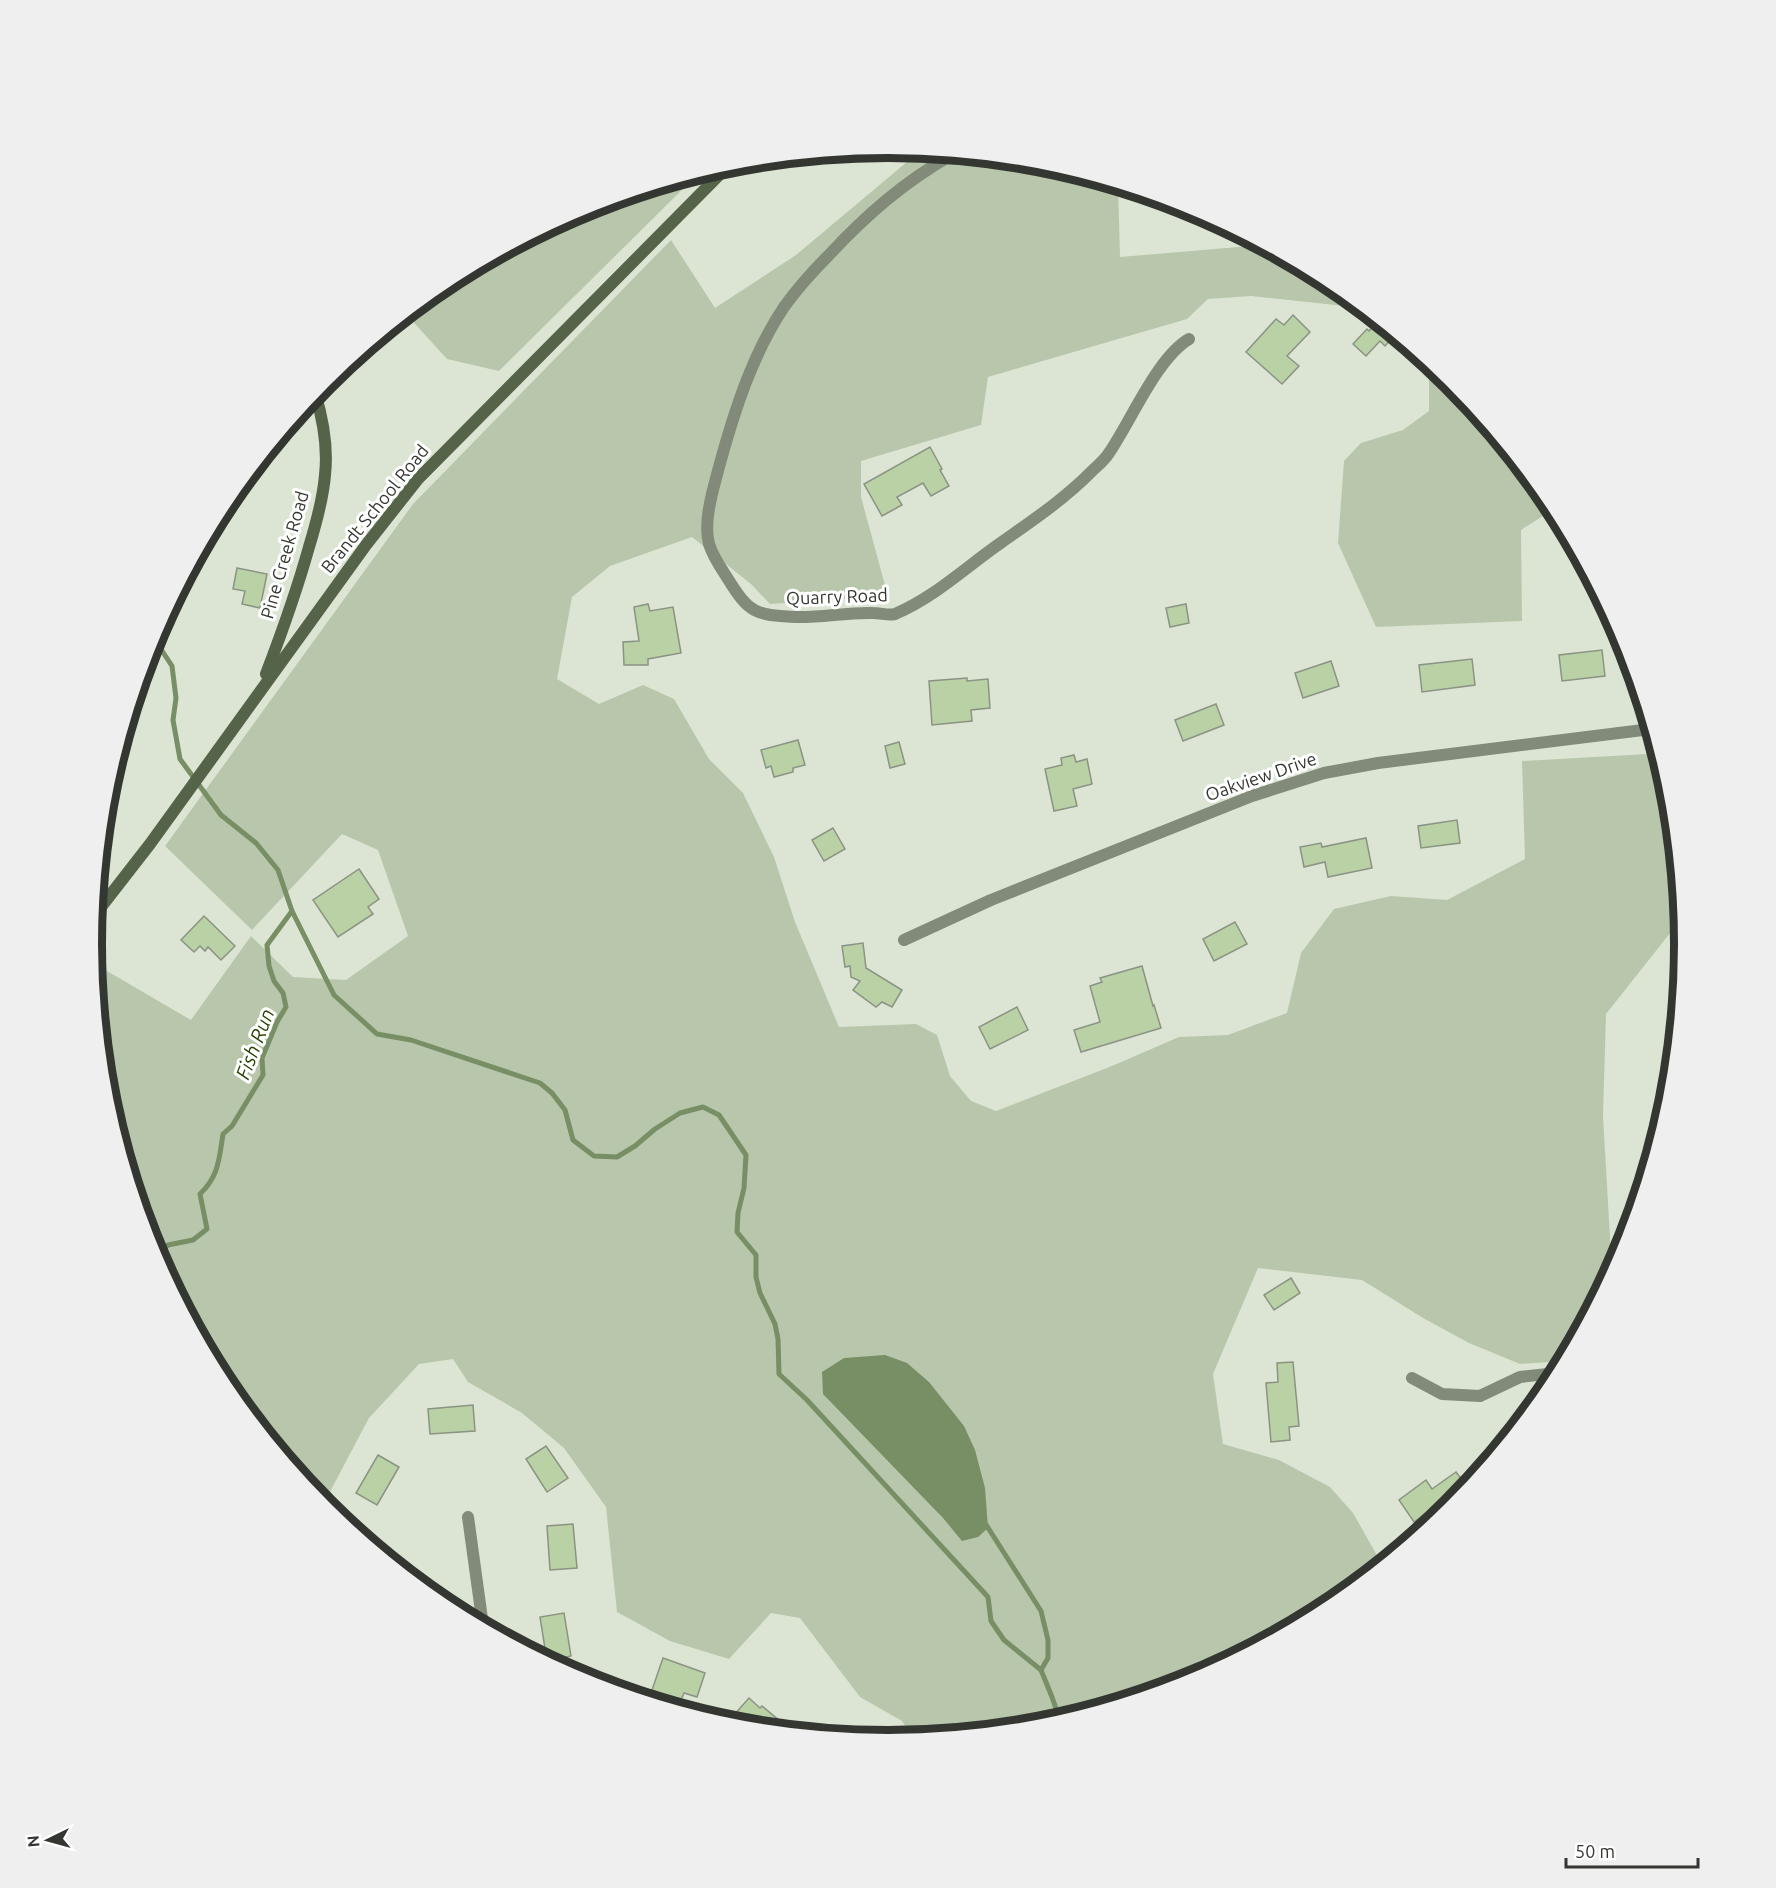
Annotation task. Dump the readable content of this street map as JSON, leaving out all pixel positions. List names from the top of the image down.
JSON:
{
  "streets": {
    "street": [
      "Brandt School Road",
      "Pine Creek Road",
      "Quarry Road",
      "Oakview Drive"
    ]
  },
  "crossings": [
    ["Brandt School Road", "Pine Creek Road"]
  ],
  "water": ["Fish Run"],
  "scale_bar": "50 m",
  "north": "left"
}
